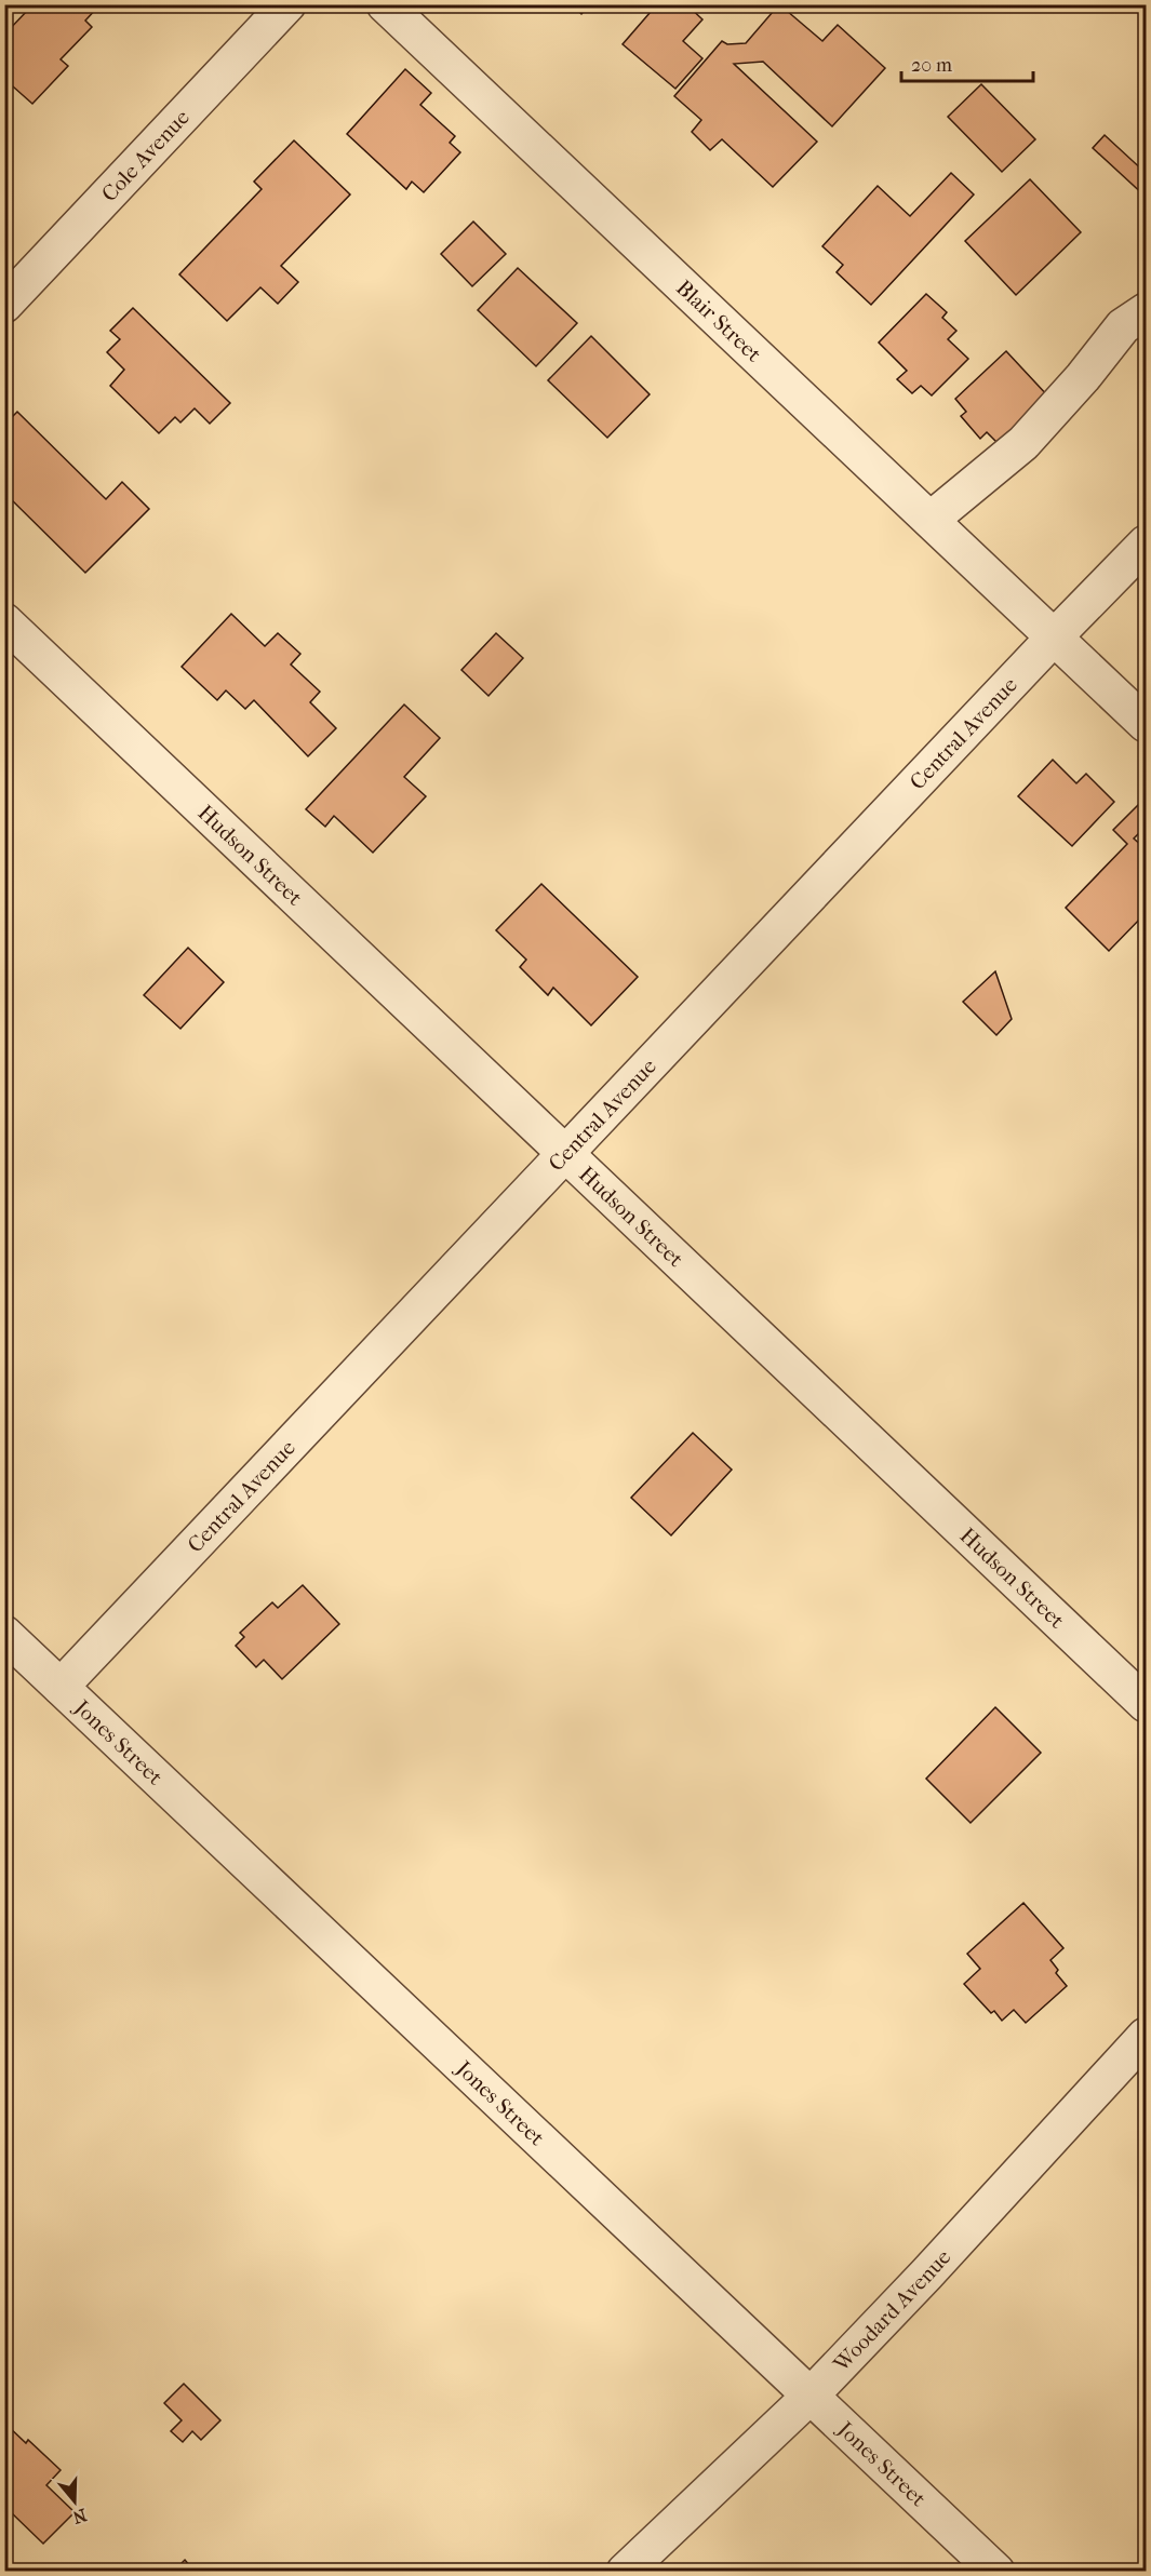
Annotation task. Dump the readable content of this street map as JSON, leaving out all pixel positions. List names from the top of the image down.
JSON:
{
  "streets": {
    "street": [
      "Cole Avenue",
      "Blair Street",
      "Central Avenue",
      "Hudson Street",
      "Jones Street",
      "Woodard Avenue"
    ]
  },
  "crossings": [
    ["Blair Street", "Central Avenue"],
    ["Central Avenue", "Hudson Street"],
    ["Central Avenue", "Jones Street"],
    ["Jones Street", "Woodard Avenue"]
  ],
  "scale_bar": "20 m",
  "north": "bottom"
}
